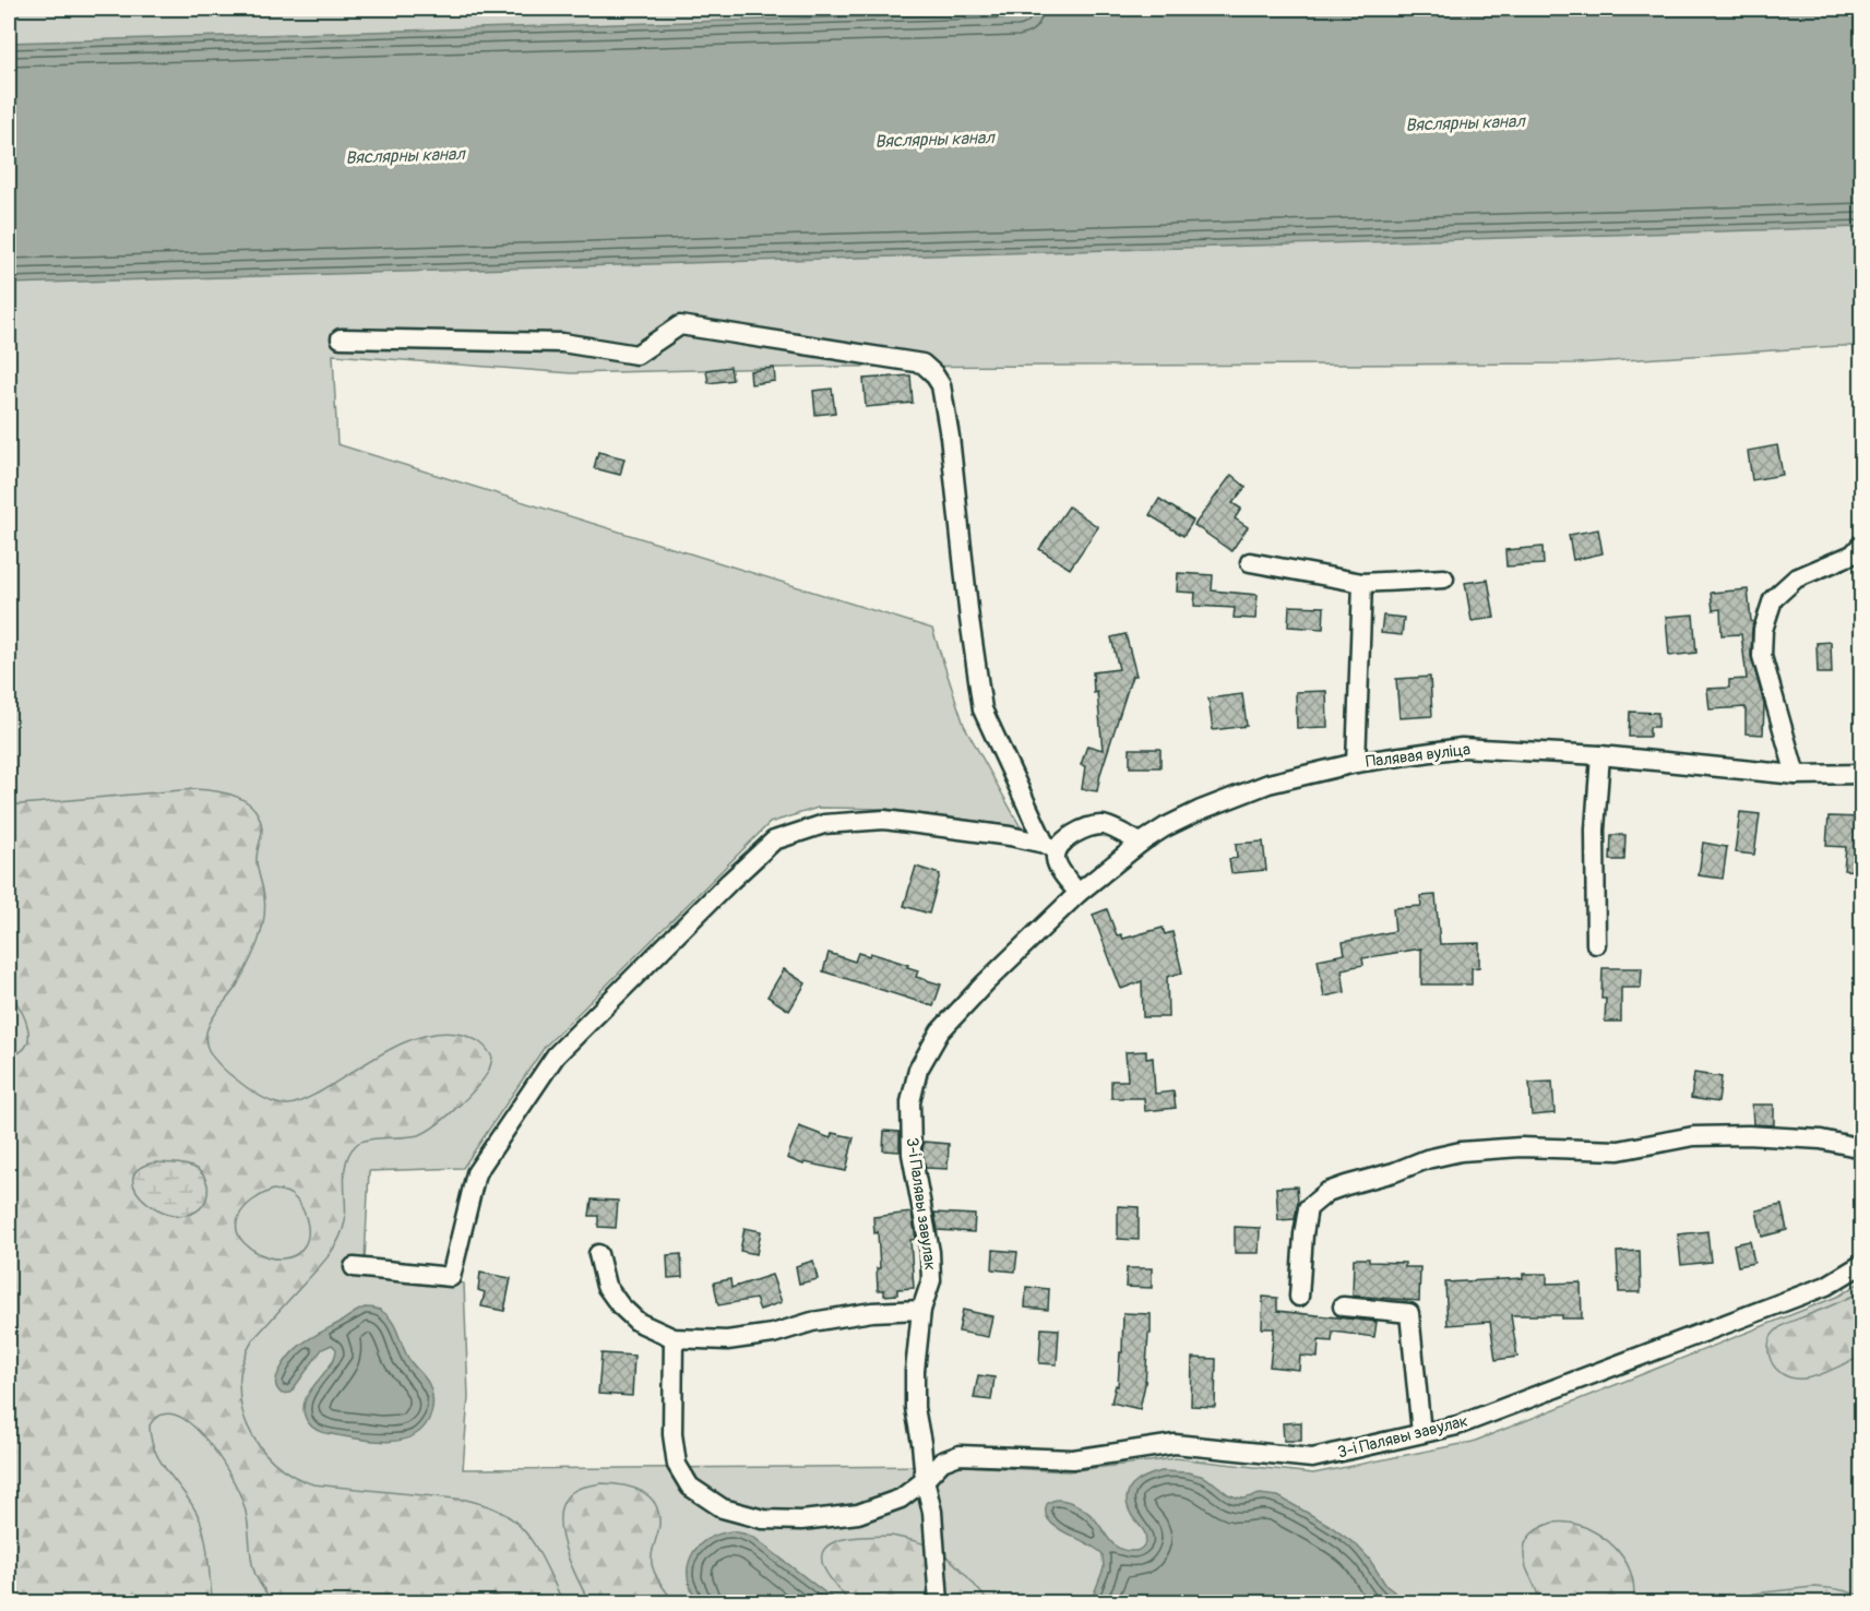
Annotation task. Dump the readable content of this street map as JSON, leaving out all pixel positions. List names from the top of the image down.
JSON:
{
  "streets": {
    "street": ["Палявая вуліца", "3-і Палявы завулак"]
  },
  "crossings": [
    ["Палявая вуліца", "3-і Палявы завулак"]
  ],
  "water": ["Вяслярны канал"]
}
